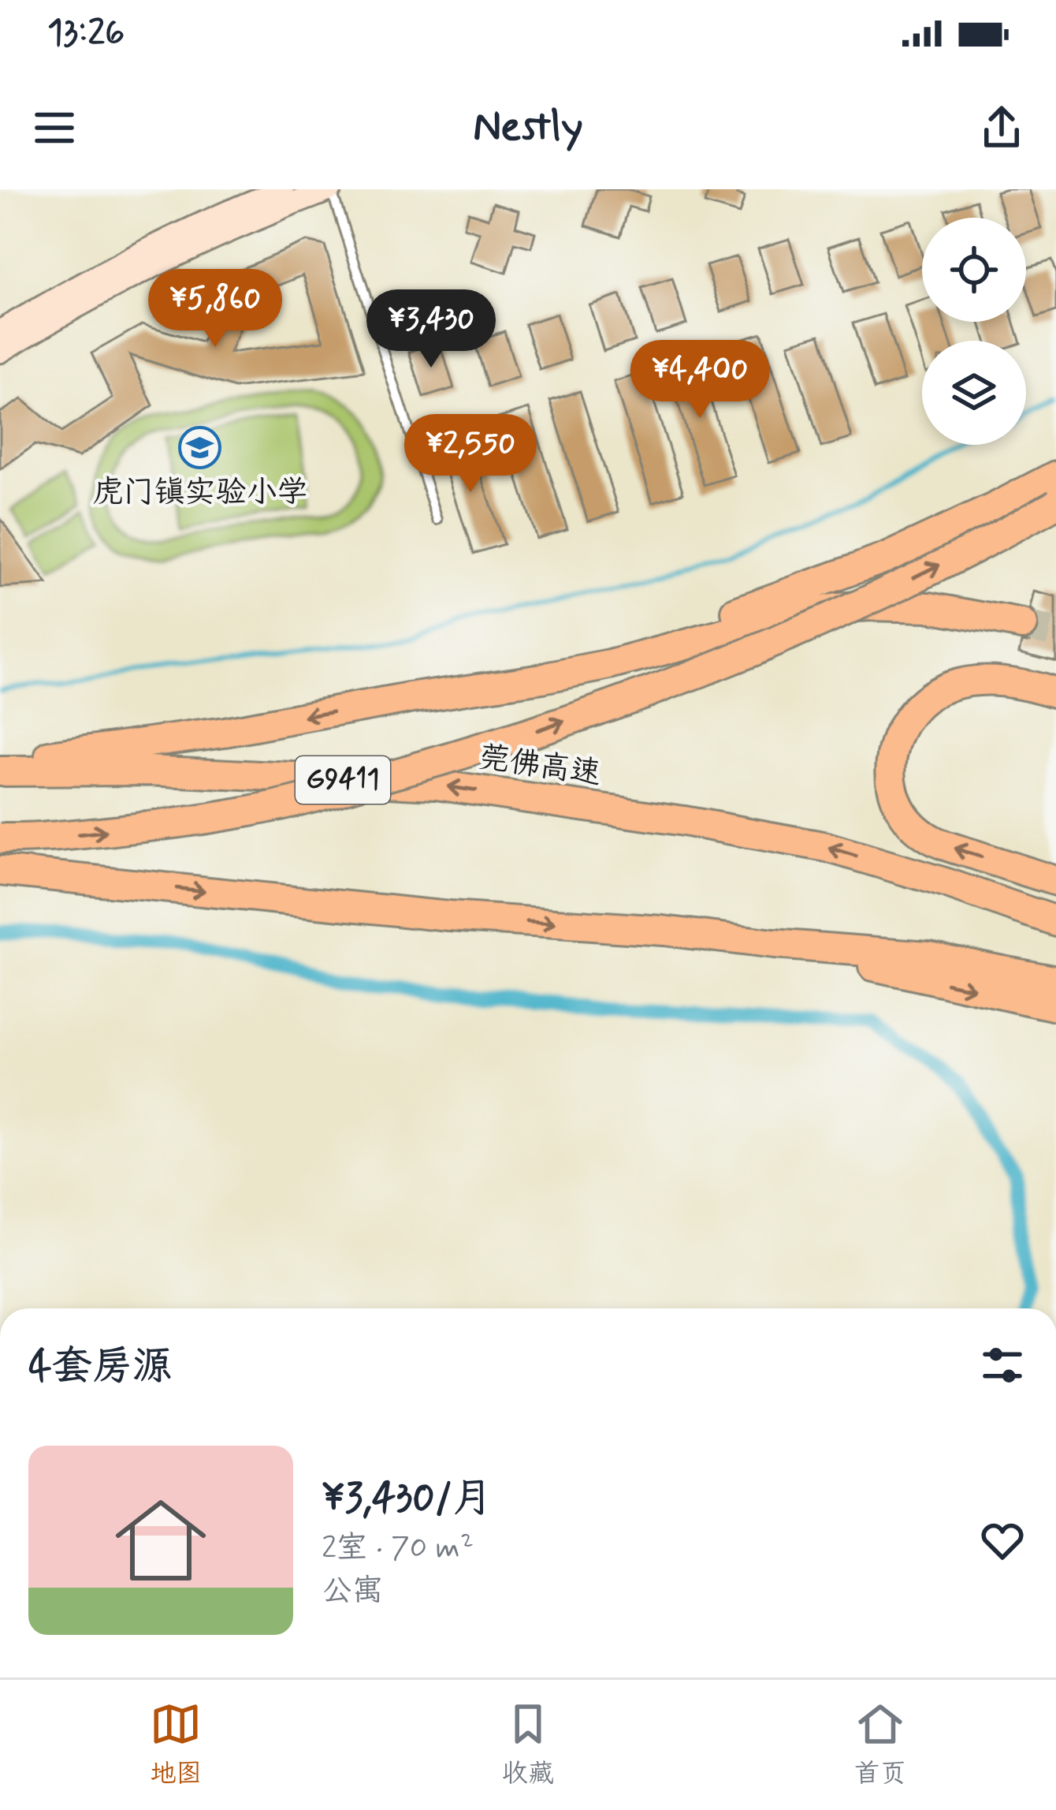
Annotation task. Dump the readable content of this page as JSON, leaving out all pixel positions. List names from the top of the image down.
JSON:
{
  "streets": {
    "highway": ["莞佛高速", "G9411"]
  },
  "places": {
    "school or university": ["虎门镇实验小学"]
  },
  "page": {
    "status": "13:26",
    "header": "Nestly",
    "price": [
      "¥5,860",
      "¥3,430",
      "¥4,400",
      "¥2,550"
    ],
    "heading": "4套房源",
    "list": [
      {
        "name": "¥3,430/月",
        "note": "2室 · 70 m² · 公寓"
      }
    ],
    "tabs": ["地图", "收藏", "首页"]
  }
}
